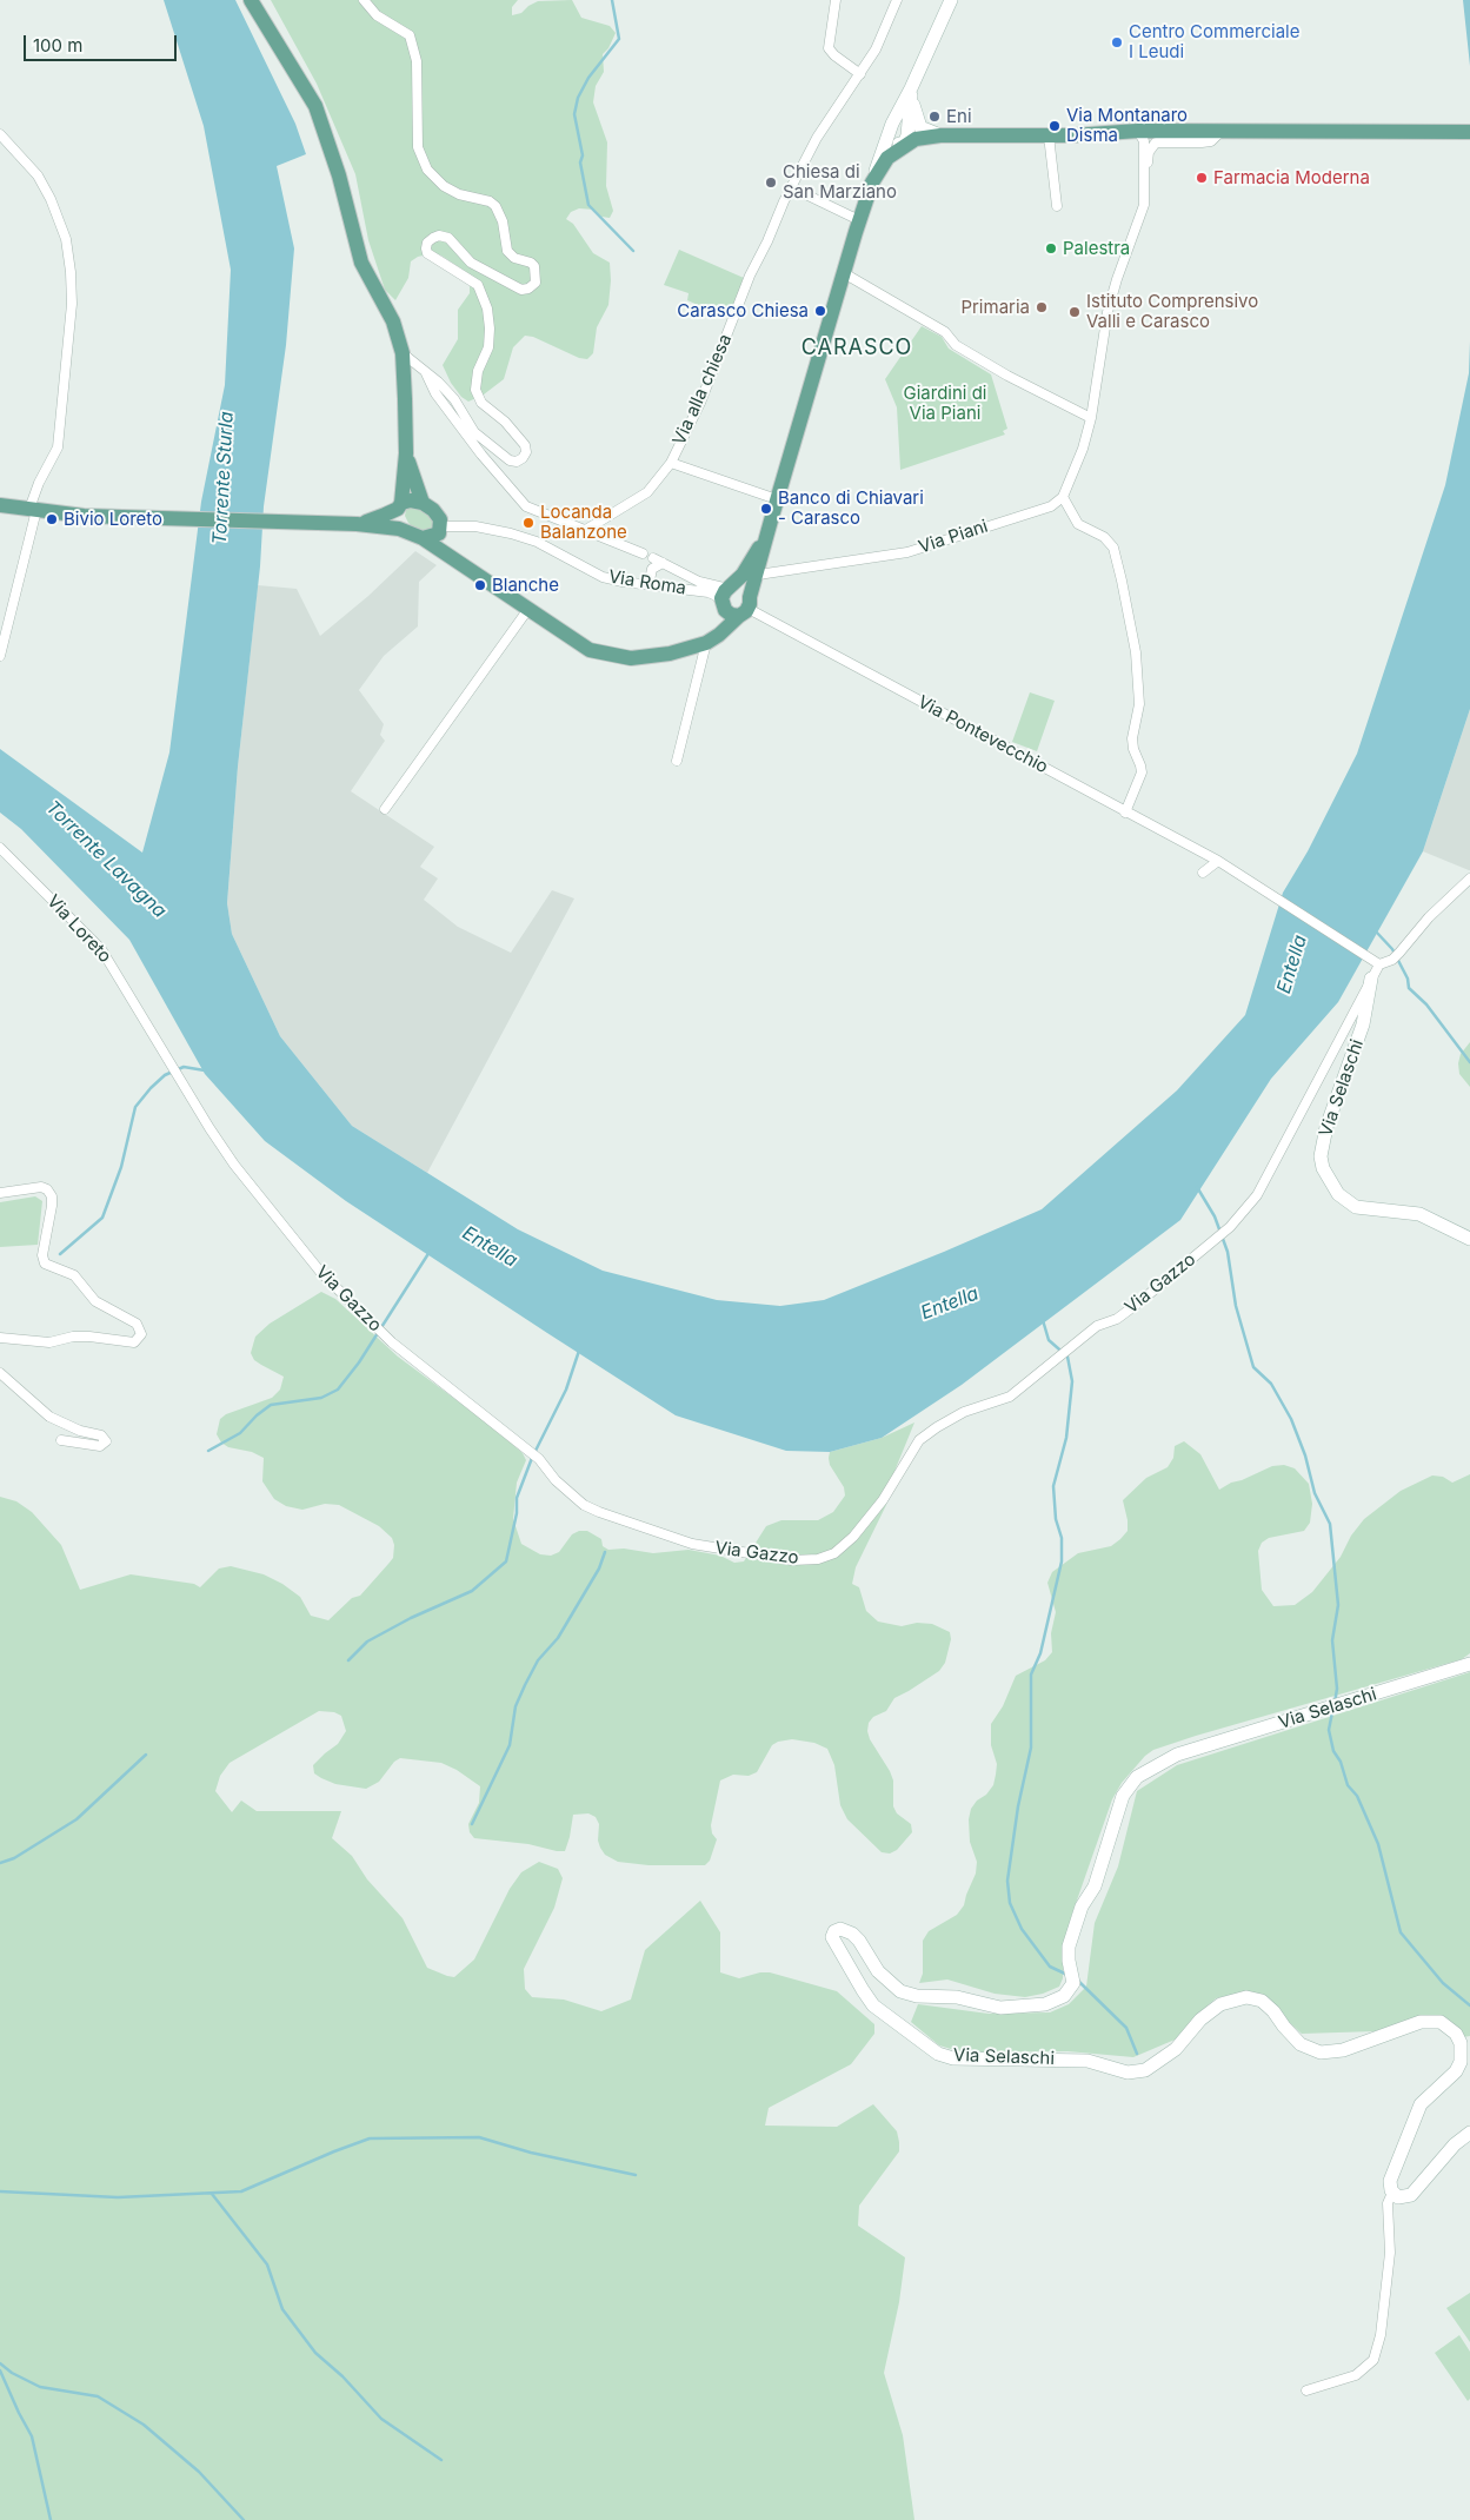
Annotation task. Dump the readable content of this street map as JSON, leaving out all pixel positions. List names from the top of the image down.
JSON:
{
  "streets": {
    "street": [
      "Via alla chiesa",
      "Via Piani",
      "Via Roma",
      "Via Pontevecchio",
      "Via Loreto",
      "Via Selaschi",
      "Via Gazzo"
    ]
  },
  "crossings": [
    ["Via Roma", "Via Pontevecchio"],
    ["Via Pontevecchio", "Via Gazzo"],
    ["Via Loreto", "Via Gazzo"],
    ["Via Selaschi", "Via Gazzo"]
  ],
  "districts": ["CARASCO"],
  "water": ["Torrente Sturla", "Torrente Lavagna", "Entella"],
  "parks": ["Giardini di Via Piani"],
  "places": [
    "Centro Commerciale I Leudi",
    "Eni",
    "Via Montanaro Disma",
    "Farmacia Moderna",
    "Chiesa di San Marziano",
    "Palestra",
    "Primaria",
    "Carasco Chiesa",
    "Istituto Comprensivo Valli e Carasco",
    "Banco di Chiavari - Carasco",
    "Bivio Loreto",
    "Locanda Balanzone",
    "Blanche"
  ],
  "scale_bar": "100 m"
}
